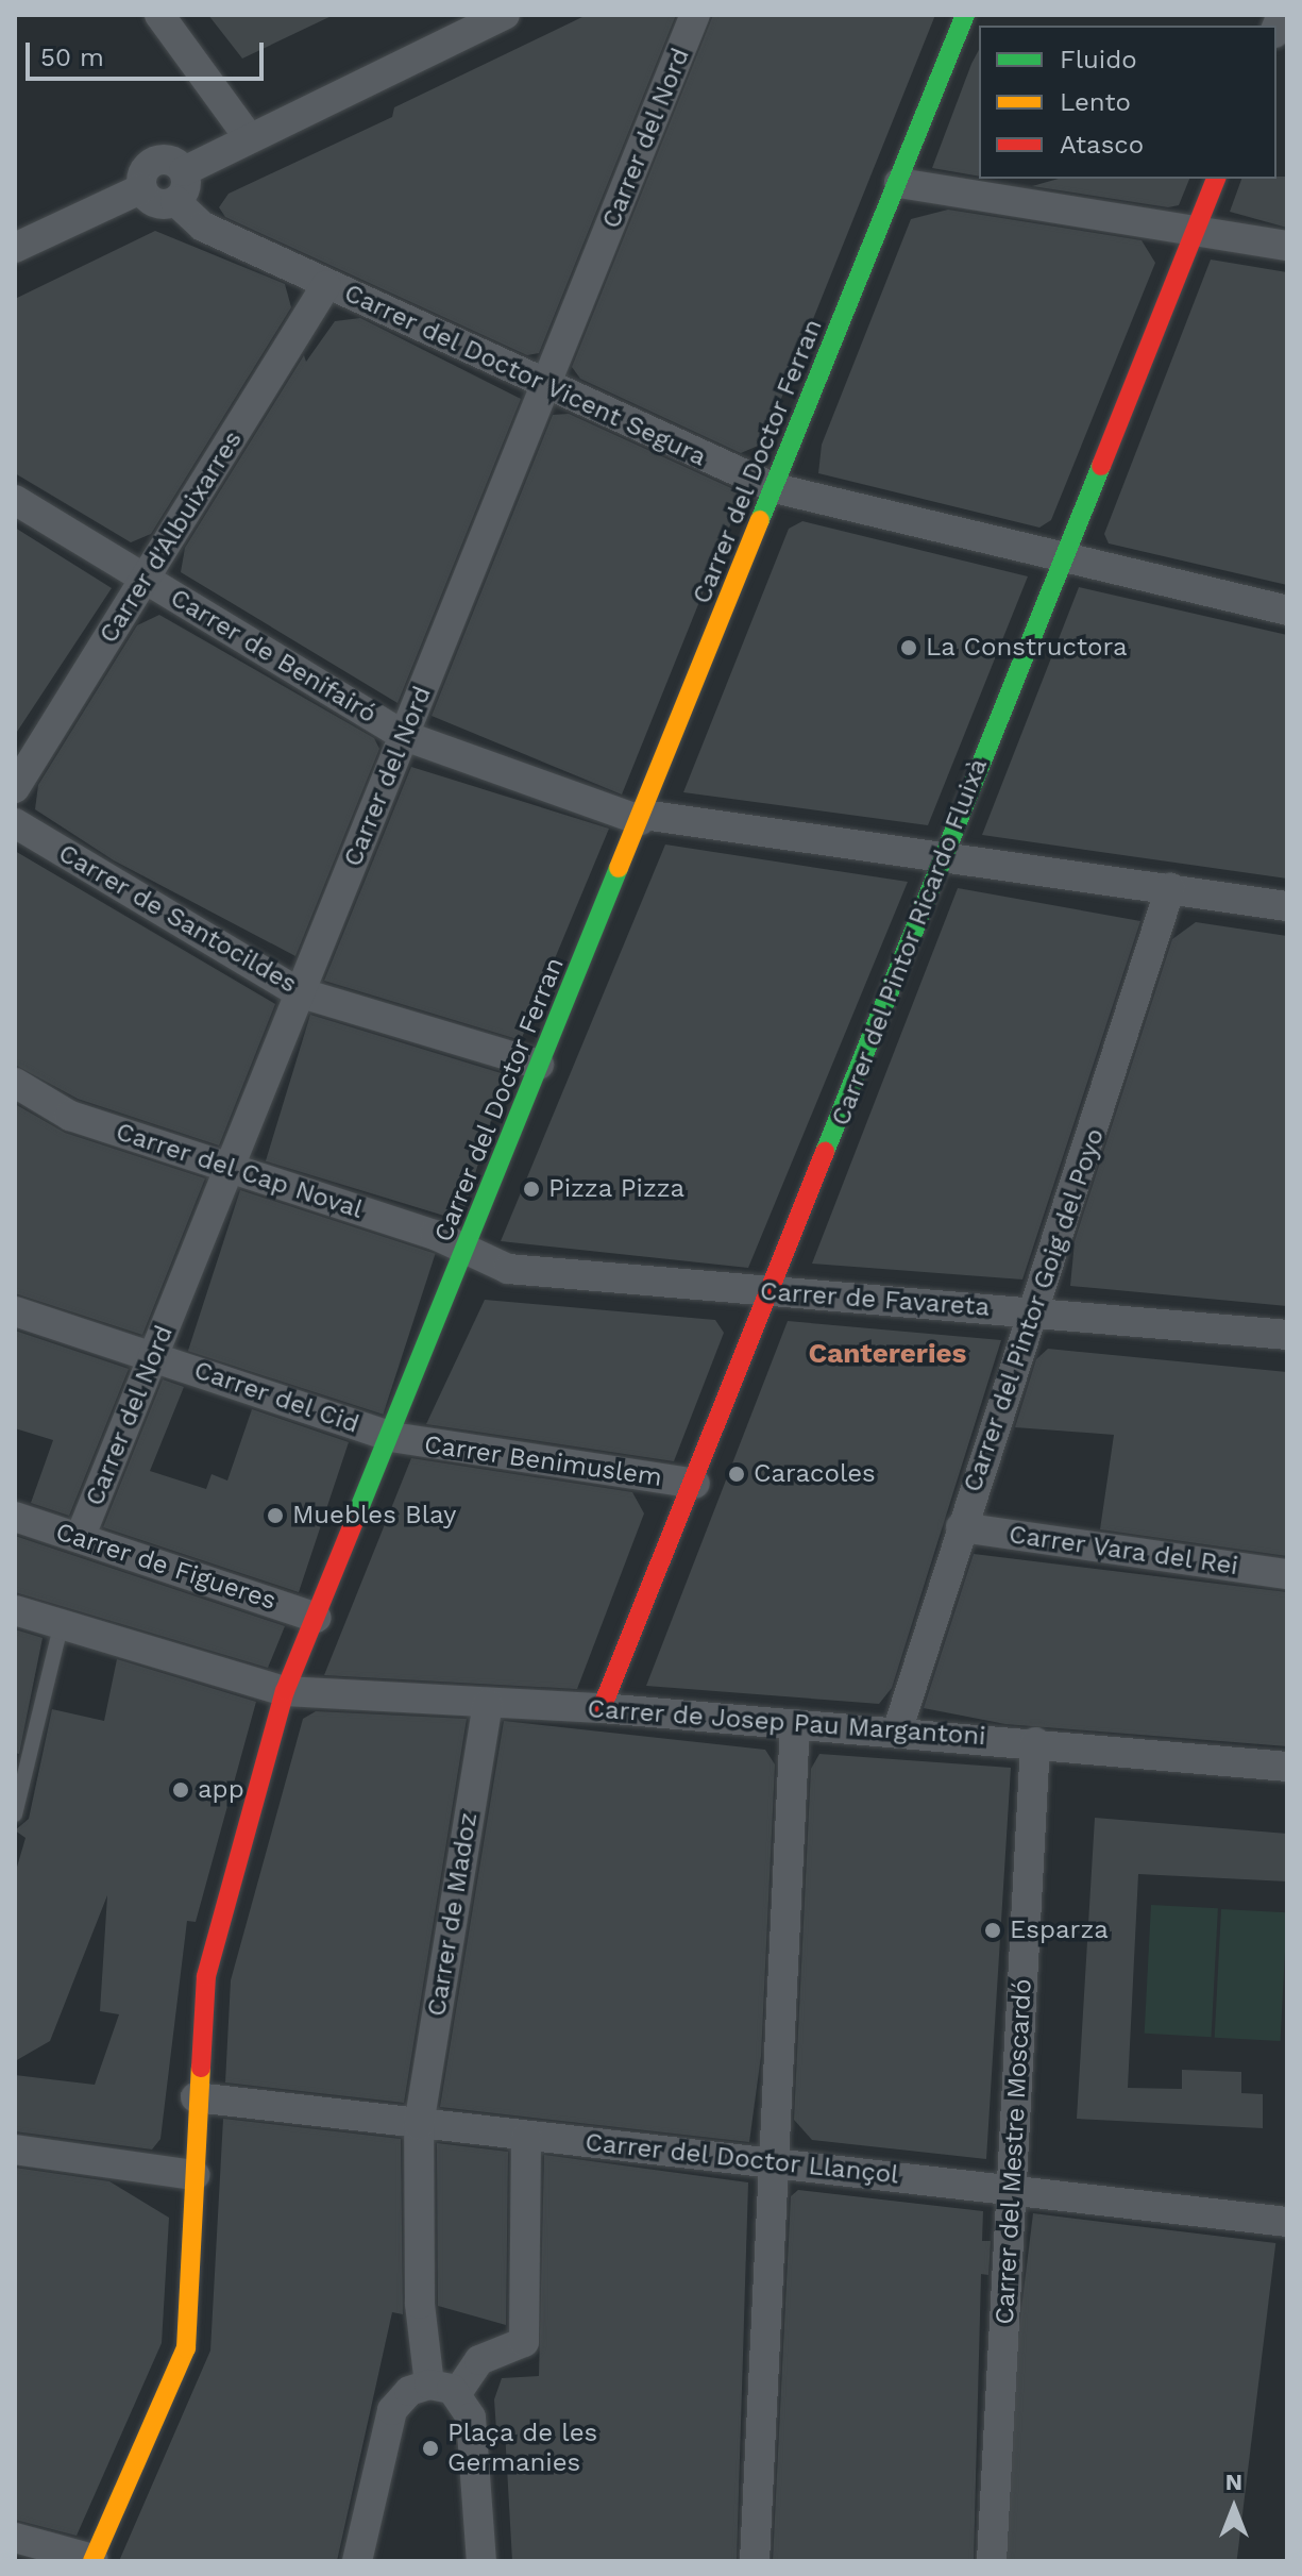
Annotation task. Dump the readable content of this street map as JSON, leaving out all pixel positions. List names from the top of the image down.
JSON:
{
  "streets": {
    "street": [
      "Carrer del Nord",
      "Carrer del Doctor Vicent Segura",
      "Carrer del Doctor Ferran",
      "Carrer d'Albuixarres",
      "Carrer de Benifairó",
      "Carrer de Santocildes",
      "Carrer del Pintor Ricardo Fluixà",
      "Carrer del Cap Noval",
      "Carrer de Favareta",
      "Carrer del Pintor Goig del Poyo",
      "Carrer del Cid",
      "Carrer Benimuslem",
      "Carrer Vara del Rei",
      "Carrer de Figueres",
      "Carrer de Josep Pau Margantoni",
      "Carrer de Madoz",
      "Carrer del Mestre Moscardó",
      "Carrer del Doctor Llançol"
    ]
  },
  "crossings": [
    ["Carrer del Nord", "Carrer del Doctor Vicent Segura"],
    ["Carrer del Nord", "Carrer de Benifairó"],
    ["Carrer del Nord", "Carrer de Santocildes"],
    ["Carrer del Nord", "Carrer del Cap Noval"],
    ["Carrer del Nord", "Carrer del Cid"],
    ["Carrer del Nord", "Carrer de Figueres"],
    ["Carrer del Doctor Vicent Segura", "Carrer del Doctor Ferran"],
    ["Carrer del Doctor Vicent Segura", "Carrer d'Albuixarres"],
    ["Carrer del Doctor Vicent Segura", "Carrer del Pintor Ricardo Fluixà"],
    ["Carrer del Doctor Ferran", "Carrer de Benifairó"],
    ["Carrer del Doctor Ferran", "Carrer de Santocildes"],
    ["Carrer del Doctor Ferran", "Carrer del Cap Noval"],
    ["Carrer del Doctor Ferran", "Carrer de Favareta"],
    ["Carrer del Doctor Ferran", "Carrer del Cid"],
    ["Carrer del Doctor Ferran", "Carrer Benimuslem"],
    ["Carrer del Doctor Ferran", "Carrer de Figueres"],
    ["Carrer del Doctor Ferran", "Carrer de Josep Pau Margantoni"],
    ["Carrer del Doctor Ferran", "Carrer del Doctor Llançol"],
    ["Carrer d'Albuixarres", "Carrer de Benifairó"],
    ["Carrer de Benifairó", "Carrer del Pintor Ricardo Fluixà"],
    ["Carrer de Benifairó", "Carrer del Pintor Goig del Poyo"],
    ["Carrer del Pintor Ricardo Fluixà", "Carrer de Favareta"],
    ["Carrer del Pintor Ricardo Fluixà", "Carrer Benimuslem"],
    ["Carrer del Pintor Ricardo Fluixà", "Carrer de Josep Pau Margantoni"],
    ["Carrer del Cap Noval", "Carrer de Favareta"],
    ["Carrer de Favareta", "Carrer del Pintor Goig del Poyo"],
    ["Carrer del Pintor Goig del Poyo", "Carrer Vara del Rei"],
    ["Carrer del Pintor Goig del Poyo", "Carrer de Josep Pau Margantoni"],
    ["Carrer del Cid", "Carrer Benimuslem"],
    ["Carrer de Josep Pau Margantoni", "Carrer de Madoz"],
    ["Carrer de Josep Pau Margantoni", "Carrer del Mestre Moscardó"],
    ["Carrer de Madoz", "Carrer del Doctor Llançol"],
    ["Carrer del Mestre Moscardó", "Carrer del Doctor Llançol"]
  ],
  "districts": ["Cantereries"],
  "places": [
    "La Constructora",
    "Pizza Pizza",
    "Caracoles",
    "Muebles Blay",
    "app",
    "Esparza",
    "Plaça de les Germanies"
  ],
  "legend": ["Fluido", "Lento", "Atasco"],
  "scale_bar": "50 m",
  "north": "top"
}
